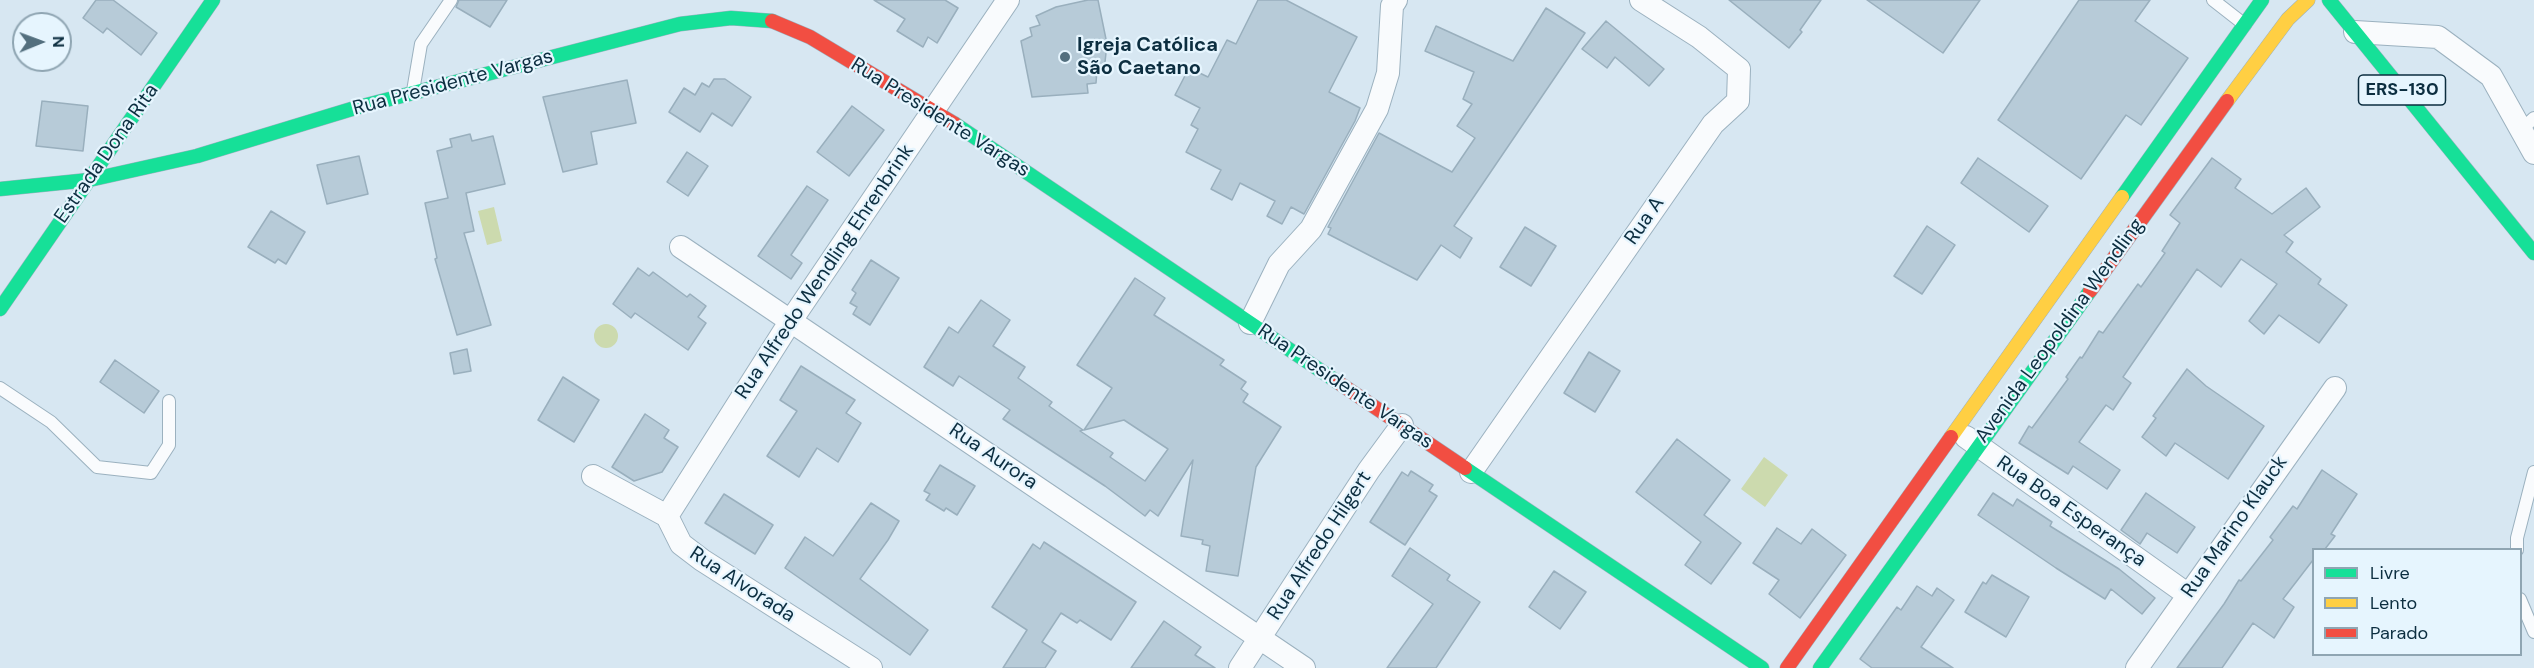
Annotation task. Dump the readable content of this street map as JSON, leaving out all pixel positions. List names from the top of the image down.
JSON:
{
  "streets": {
    "main road": [
      "Rua Presidente Vargas",
      "ERS-130",
      "Estrada Dona Rita",
      "Avenida Leopoldina Wendling"
    ],
    "street": [
      "Rua A",
      "Rua Alfredo Wendling Ehrenbrink",
      "Rua Aurora",
      "Rua Boa Esperança",
      "Rua Marino Klauck",
      "Rua Alfredo Hilgert",
      "Rua Alvorada"
    ]
  },
  "crossings": [
    ["Rua Presidente Vargas", "Estrada Dona Rita"],
    ["Rua Presidente Vargas", "Rua A"],
    ["Rua Presidente Vargas", "Rua Alfredo Wendling Ehrenbrink"],
    ["Rua Presidente Vargas", "Rua Alfredo Hilgert"],
    ["Rua Alfredo Wendling Ehrenbrink", "Rua Aurora"],
    ["Rua Alfredo Wendling Ehrenbrink", "Rua Alvorada"],
    ["Avenida Leopoldina Wendling", "Rua Boa Esperança"],
    ["Rua Aurora", "Rua Alfredo Hilgert"],
    ["Rua Boa Esperança", "Rua Marino Klauck"]
  ],
  "places": ["Igreja Católica São Caetano"],
  "legend": ["Livre", "Lento", "Parado"],
  "north": "right"
}
